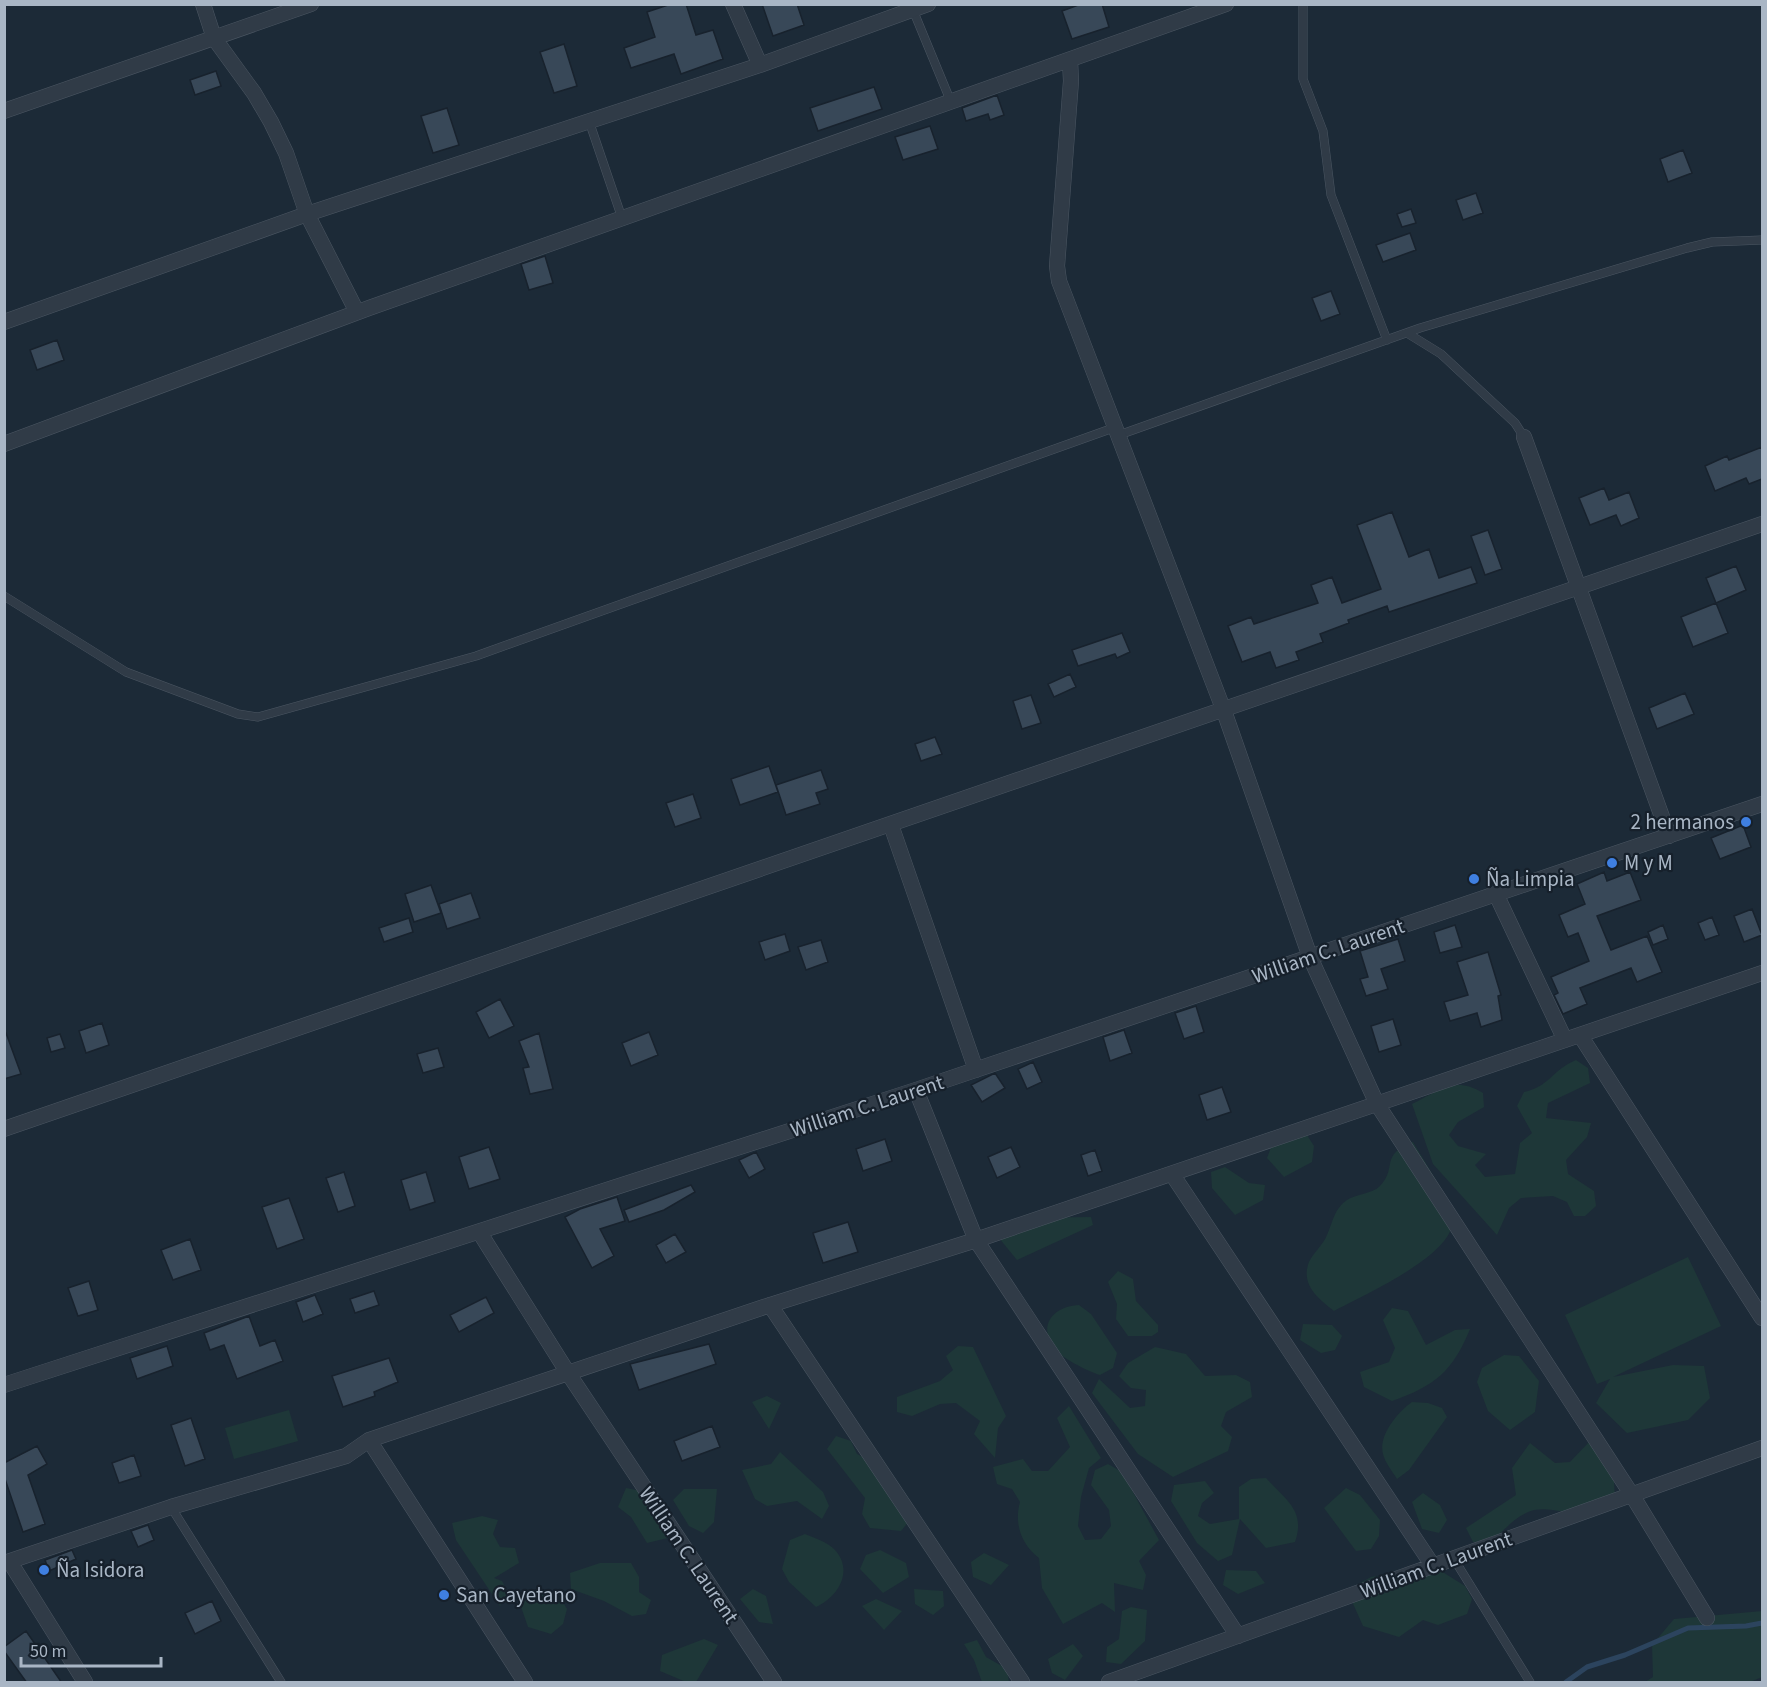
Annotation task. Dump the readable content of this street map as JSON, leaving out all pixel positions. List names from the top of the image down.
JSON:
{
  "streets": {
    "street": ["William C. Laurent"]
  },
  "places": [
    "2 hermanos",
    "M y M",
    "Ña Limpia",
    "Ña Isidora",
    "San Cayetano"
  ],
  "scale_bar": "50 m"
}
